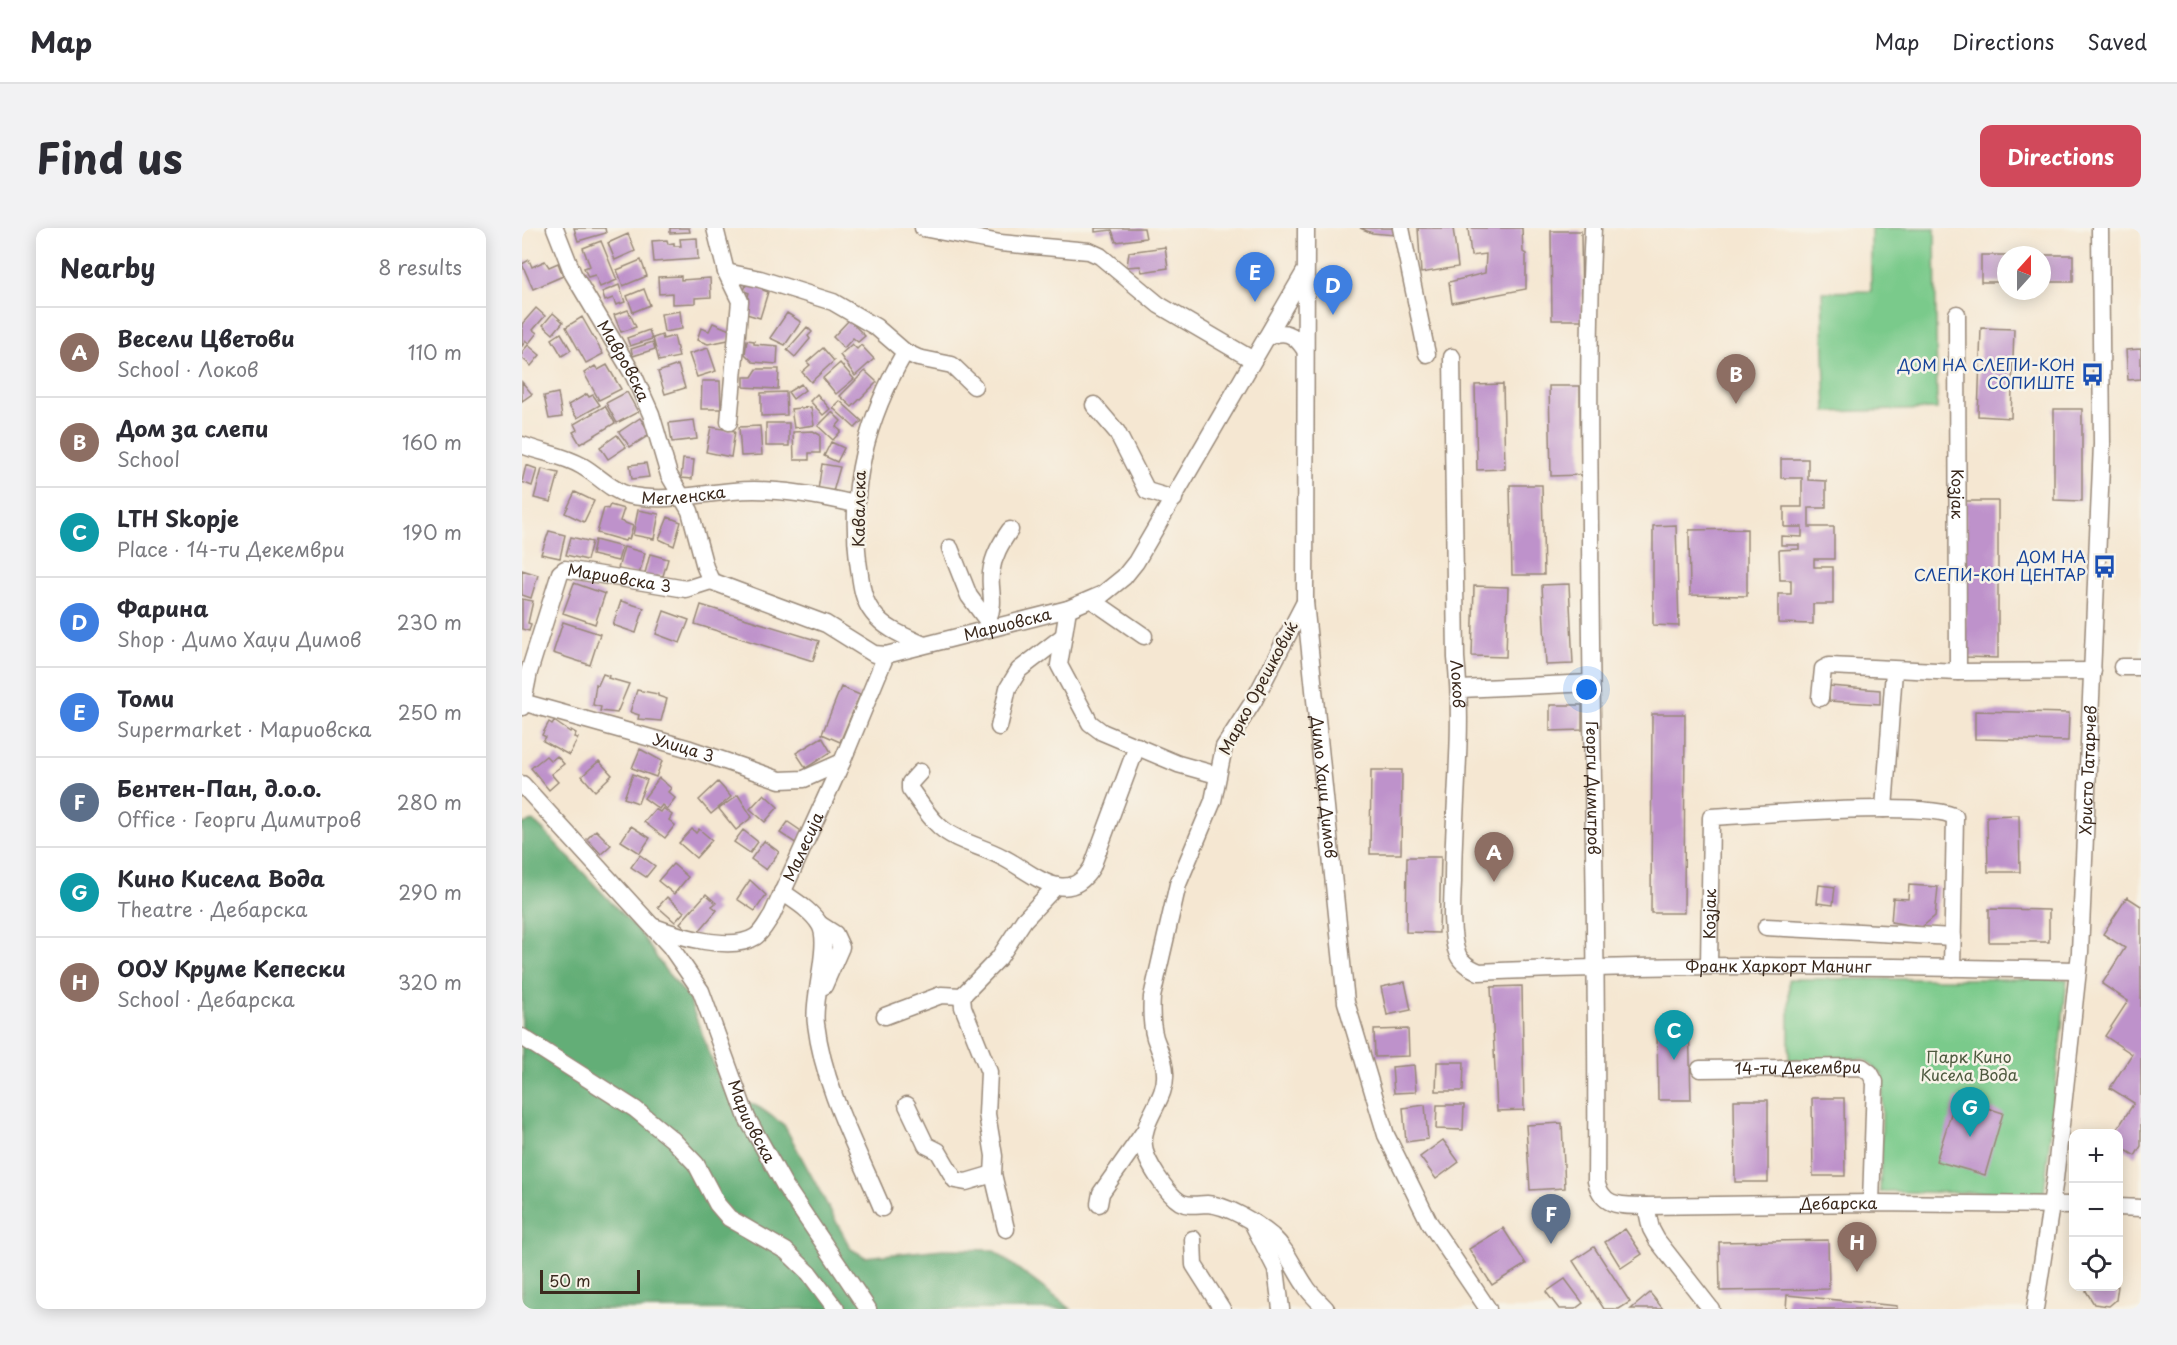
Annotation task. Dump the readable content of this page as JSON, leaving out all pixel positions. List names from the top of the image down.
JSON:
{
  "streets": {
    "street": [
      "Мавровска",
      "Мегленска",
      "Козјак",
      "Кавалска",
      "Мариовска 3",
      "Мариовска",
      "Локов",
      "Марко Орешковиќ",
      "Улица 3",
      "Христо Татарчев",
      "Димо Хаџи Димов",
      "Георги Димитров",
      "Малесија",
      "Франк Харкорт Манинг",
      "14-ти Декември",
      "Дебарска"
    ]
  },
  "crossings": [
    ["Мавровска", "Мегленска"],
    ["Мегленска", "Кавалска"],
    ["Козјак", "Франк Харкорт Манинг"],
    ["Кавалска", "Мариовска"],
    ["Мариовска 3", "Улица 3"],
    ["Мариовска", "Марко Орешковиќ"],
    ["Мариовска", "Димо Хаџи Димов"],
    ["Мариовска", "Малесија"],
    ["Локов", "Франк Харкорт Манинг"],
    ["Марко Орешковиќ", "Димо Хаџи Димов"],
    ["Улица 3", "Малесија"],
    ["Христо Татарчев", "Франк Харкорт Манинг"],
    ["Христо Татарчев", "Дебарска"],
    ["Георги Димитров", "Франк Харкорт Манинг"],
    ["Георги Димитров", "Дебарска"],
    ["14-ти Декември", "Дебарска"]
  ],
  "parks": ["Парк Кино Кисела Вода"],
  "places": {
    "bus stop": ["ДОМ НА СЛЕПИ-КОН СОПИШТЕ", "ДОМ НА СЛЕПИ-КОН ЦЕНТАР"]
  },
  "scale_bar": "50 m",
  "north": "top",
  "page": {
    "header": "Map",
    "nav": ["Map", "Directions", "Saved"],
    "title": "Find us",
    "buttons": "Directions",
    "heading": ["Nearby", "8 results"],
    "pins": [
      "E",
      "D",
      "B",
      "A",
      "C",
      "G",
      "F",
      "H"
    ],
    "list": [
      {
        "mark": "A",
        "name": "Весели Цветови",
        "note": "School · Локов",
        "value": "110 m"
      },
      {
        "mark": "B",
        "name": "Дом за слепи",
        "note": "School",
        "value": "160 m"
      },
      {
        "mark": "C",
        "name": "LTH Skopje",
        "note": "Place · 14-ти Декември",
        "value": "190 m"
      },
      {
        "mark": "D",
        "name": "Фарина",
        "note": "Shop · Димо Хаџи Димов",
        "value": "230 m"
      },
      {
        "mark": "E",
        "name": "Томи",
        "note": "Supermarket · Мариовска",
        "value": "250 m"
      },
      {
        "mark": "F",
        "name": "Бентен-Пан, д.о.о.",
        "note": "Office · Георги Димитров",
        "value": "280 m"
      },
      {
        "mark": "G",
        "name": "Кино Кисела Вода",
        "note": "Theatre · Дебарска",
        "value": "290 m"
      },
      {
        "mark": "H",
        "name": "ООУ Круме Кепески",
        "note": "School · Дебарска",
        "value": "320 m"
      }
    ],
    "map_buttons": ["+", "−"],
    "scale": "50 m"
  }
}
